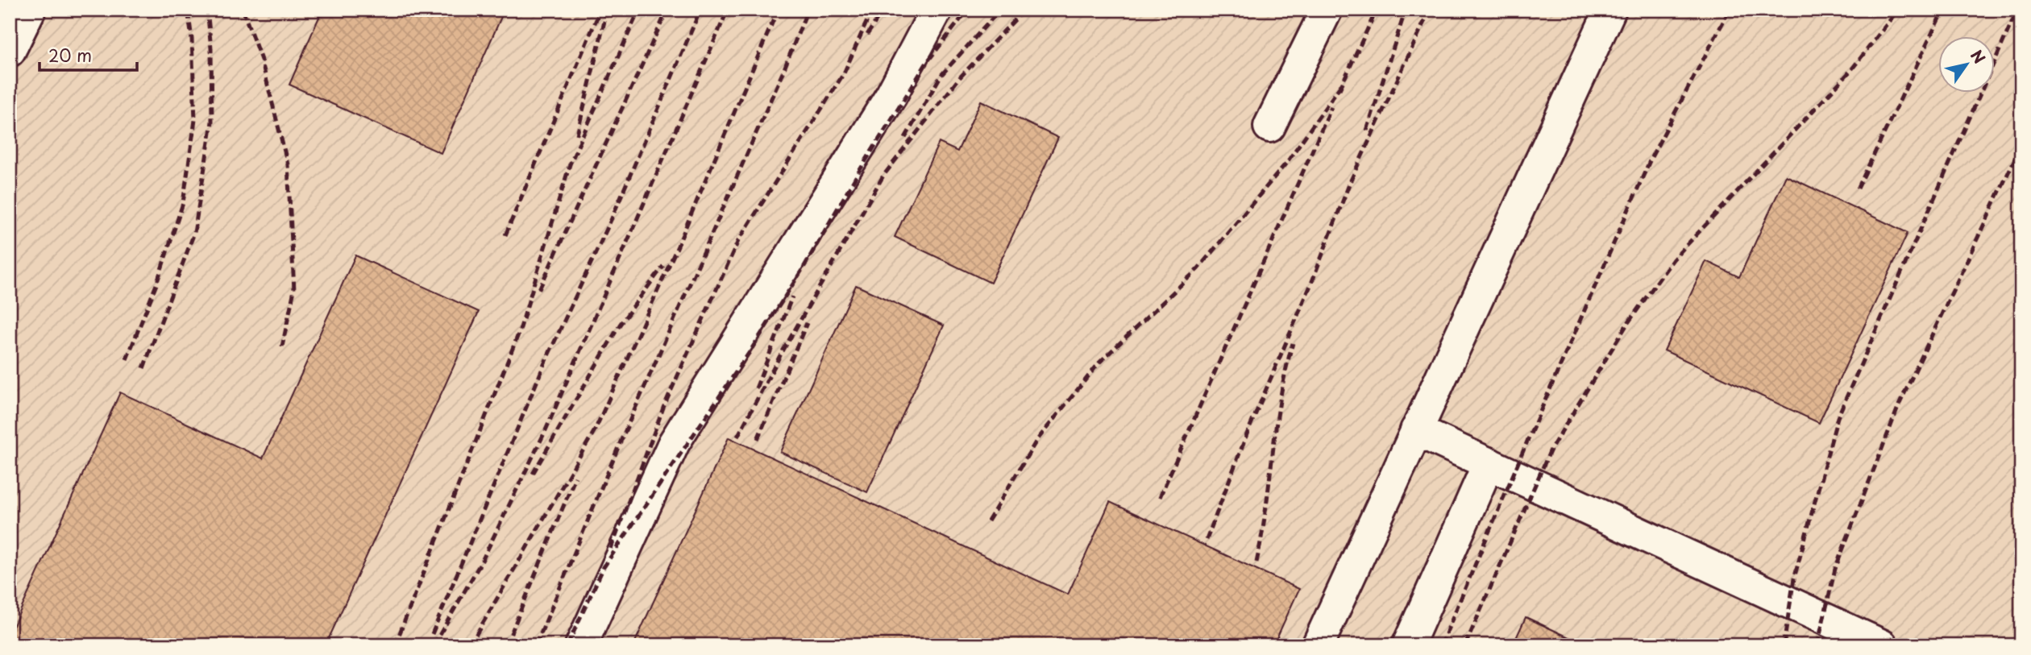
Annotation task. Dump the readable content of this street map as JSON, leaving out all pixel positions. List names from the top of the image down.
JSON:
{
  "scale_bar": "20 m",
  "north": "top right"
}
